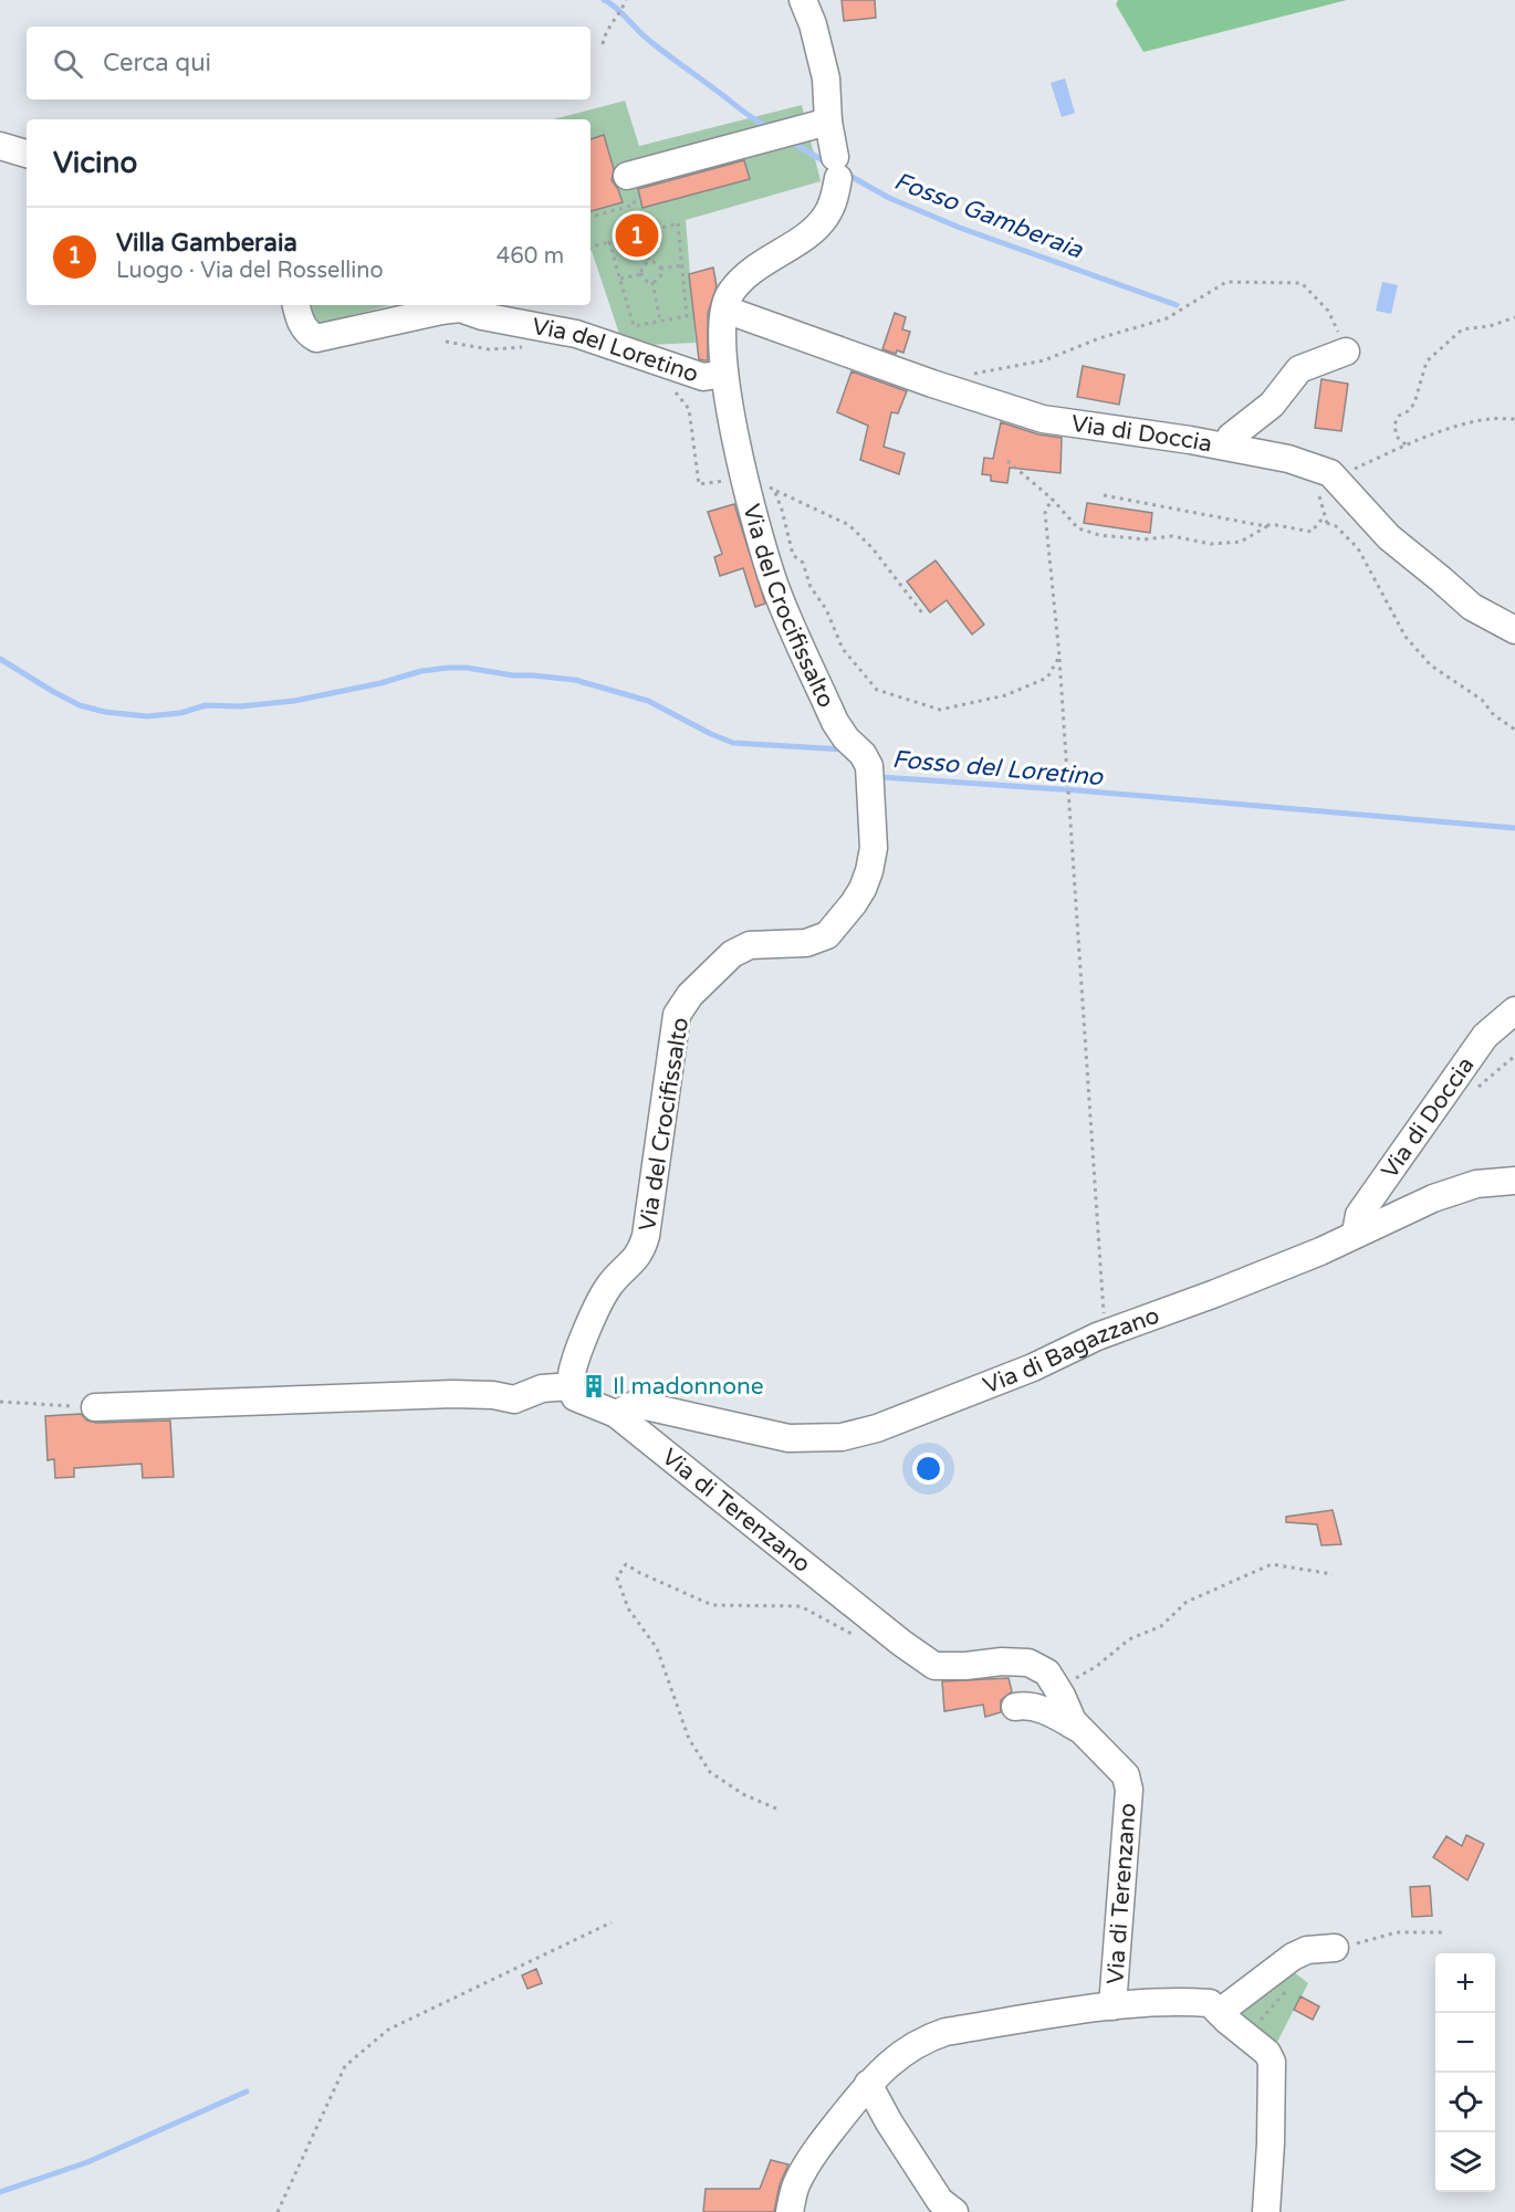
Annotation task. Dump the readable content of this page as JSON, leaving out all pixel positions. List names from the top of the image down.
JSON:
{
  "streets": {
    "street": [
      "Via del Loretino",
      "Via di Doccia",
      "Via del Crocifissalto",
      "Via di Bagazzano",
      "Via di Terenzano"
    ]
  },
  "crossings": [
    ["Via del Loretino", "Via del Crocifissalto"],
    ["Via di Doccia", "Via del Crocifissalto"],
    ["Via di Doccia", "Via di Bagazzano"],
    ["Via di Bagazzano", "Via di Terenzano"]
  ],
  "water": ["Fosso Gamberaia", "Fosso del Loretino"],
  "places": {
    "building": ["Il madonnone"]
  },
  "page": {
    "search": "Cerca qui",
    "heading": "Vicino",
    "list": [
      {
        "mark": "1",
        "name": "Villa Gamberaia",
        "note": "Luogo · Via del Rossellino",
        "value": "460 m"
      }
    ],
    "pins": "1",
    "map_buttons": ["+", "−"]
  }
}
